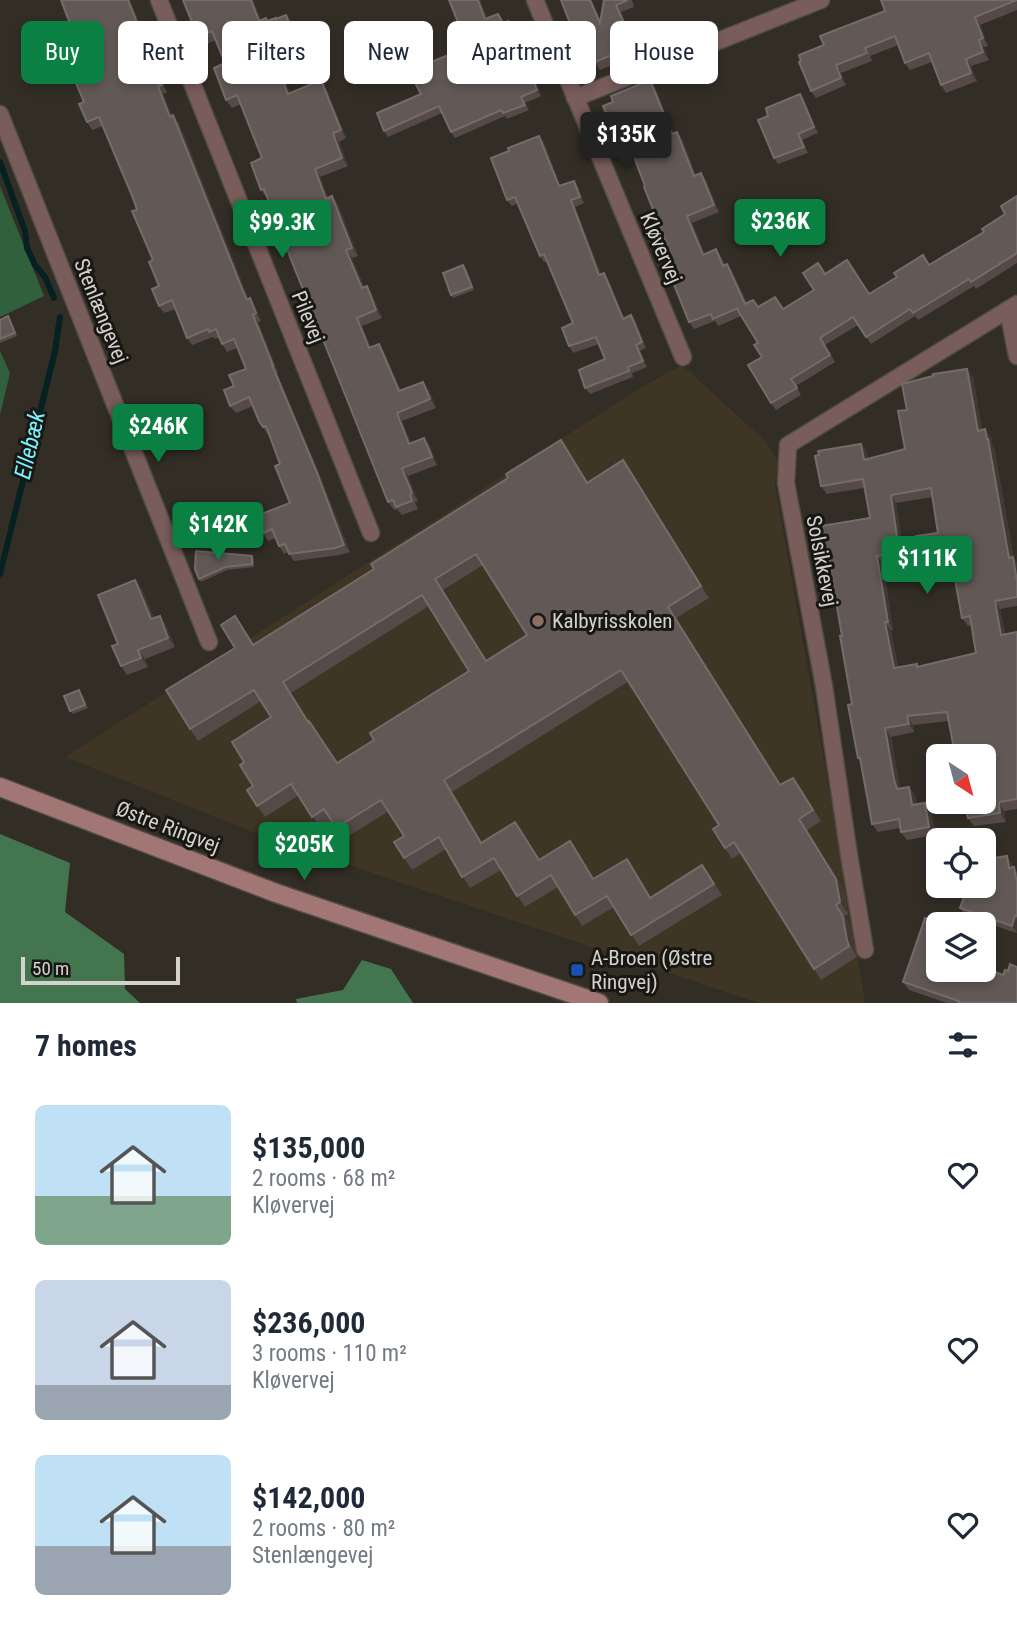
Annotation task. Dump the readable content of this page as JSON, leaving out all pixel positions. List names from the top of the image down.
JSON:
{
  "streets": {
    "street": [
      "Kløvervej",
      "Stenlængevej",
      "Pilevej",
      "Solsikkevej",
      "Østre Ringvej"
    ]
  },
  "water": ["Ellebæk"],
  "places": {
    "other": ["Kalbyrisskolen"],
    "transit": ["A-Broen (Østre Ringvej)"]
  },
  "scale_bar": "50 m",
  "north": "bottom right",
  "page": {
    "chip": [
      "Buy",
      "Rent",
      "Filters",
      "New",
      "Apartment",
      "House"
    ],
    "price": [
      "$135K",
      "$236K",
      "$99.3K",
      "$246K",
      "$142K",
      "$111K",
      "$205K"
    ],
    "scale": "50 m",
    "heading": "7 homes",
    "list": [
      {
        "name": "$135,000",
        "note": "2 rooms · 68 m² · Kløvervej"
      },
      {
        "name": "$236,000",
        "note": "3 rooms · 110 m² · Kløvervej"
      },
      {
        "name": "$142,000",
        "note": "2 rooms · 80 m² · Stenlængevej"
      }
    ]
  }
}
